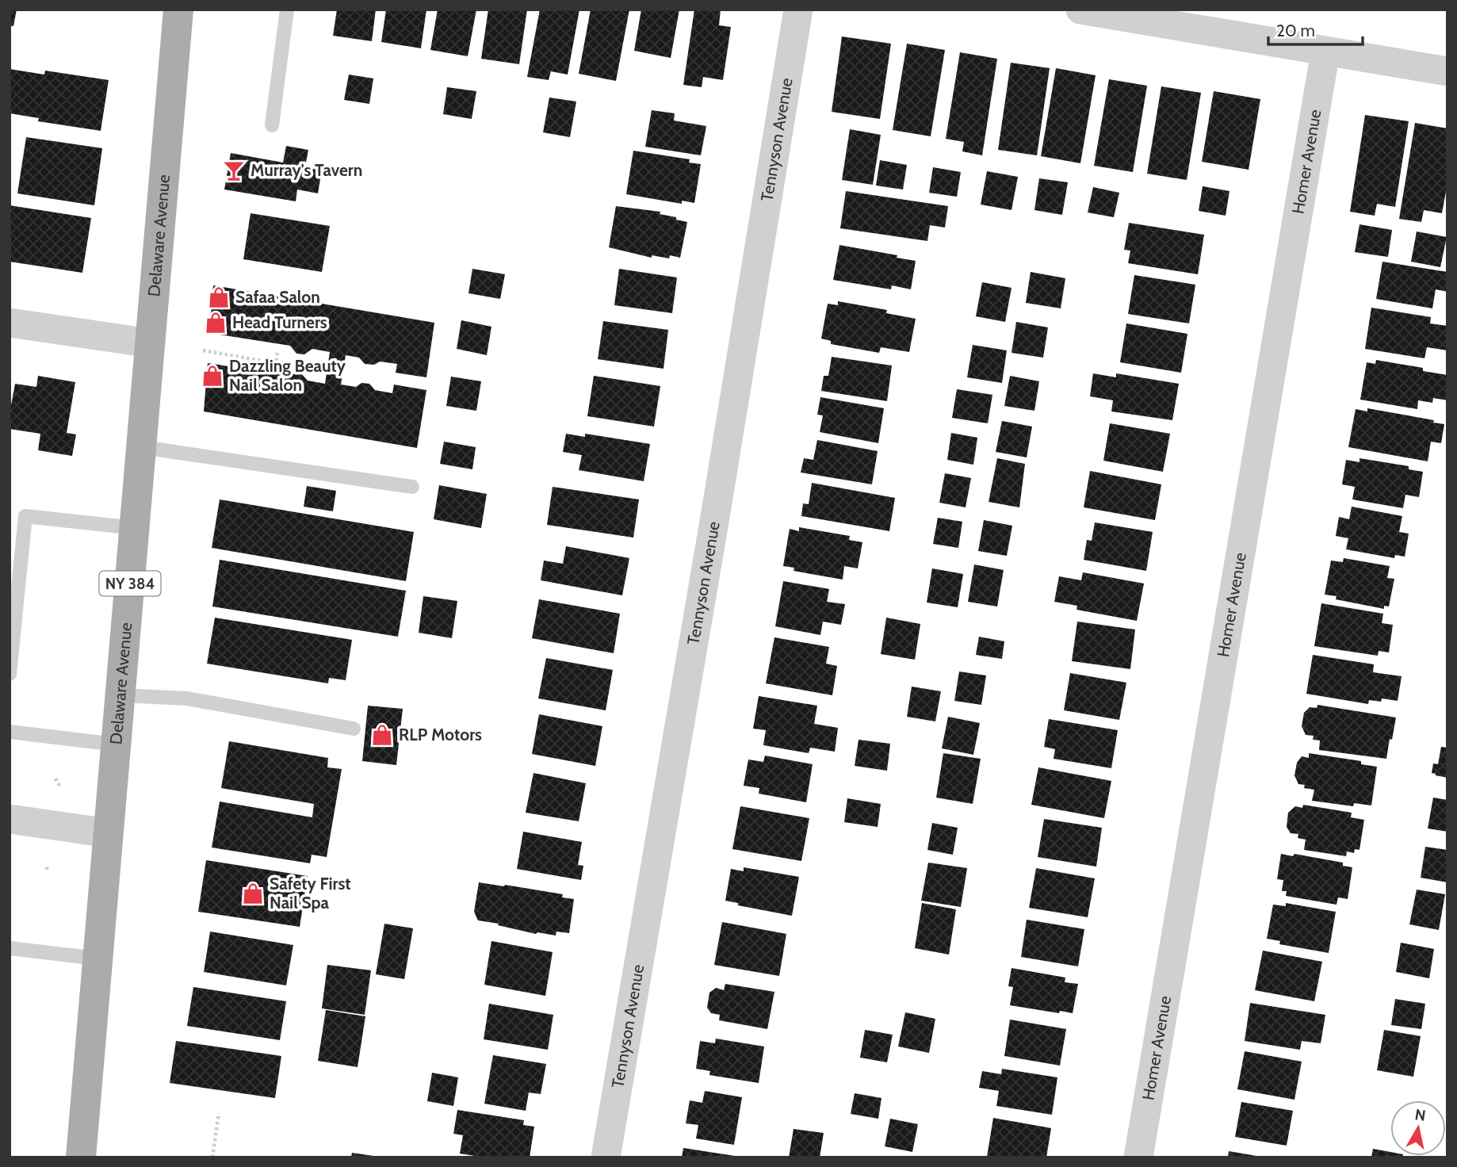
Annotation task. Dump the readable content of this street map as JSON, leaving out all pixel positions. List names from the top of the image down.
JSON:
{
  "streets": {
    "main road": ["Delaware Avenue", "NY 384"],
    "street": ["Tennyson Avenue", "Homer Avenue"]
  },
  "places": {
    "bar": ["Murray's Tavern"],
    "shop": [
      "Safaa Salon",
      "Head Turners",
      "Dazzling Beauty Nail Salon",
      "RLP Motors",
      "Safety First Nail Spa"
    ]
  },
  "scale_bar": "20 m",
  "north": "top"
}
